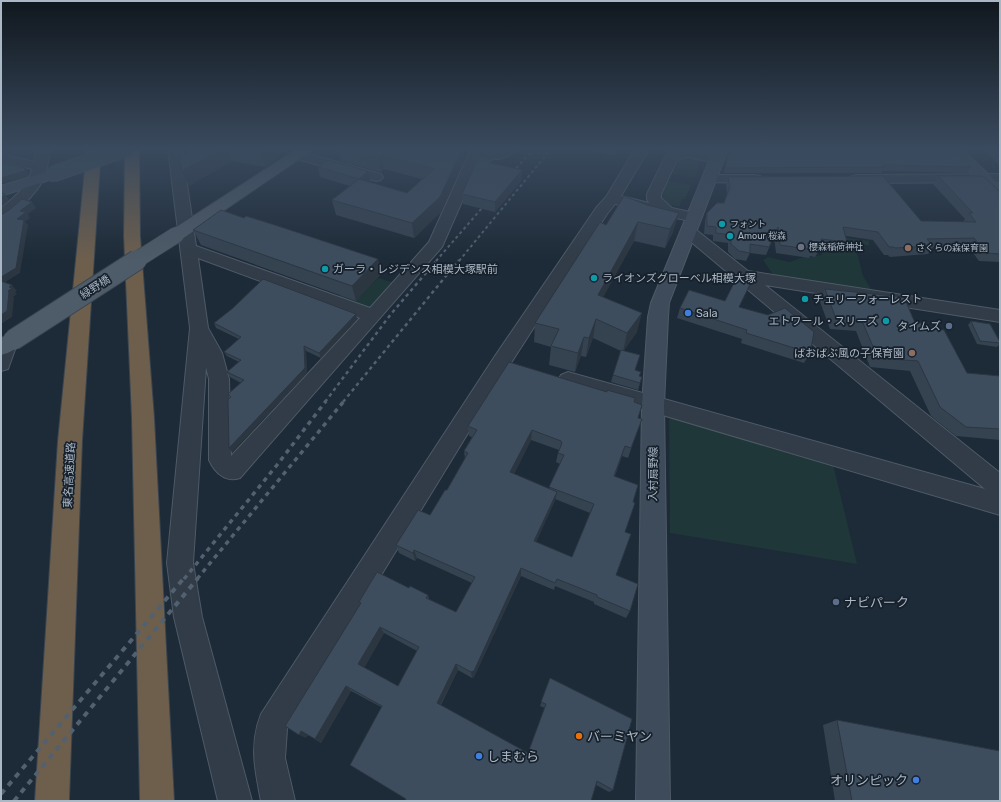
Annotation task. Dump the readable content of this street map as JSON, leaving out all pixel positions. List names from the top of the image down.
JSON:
{
  "streets": {
    "highway": ["東名高速道路"],
    "main road": ["緑野橋"],
    "street": ["入村扇野線"]
  },
  "places": [
    "フォント",
    "Amour 桜森",
    "櫻森稲荷神社",
    "さくらの森保育園",
    "ガーラ・レジデンス相模大塚駅前",
    "ライオンズグローベル相模大塚",
    "チェリーフォーレスト",
    "Sala",
    "エトワール・スリーズ",
    "タイムズ",
    "ばおばぶ風の子保育園",
    "ナビパーク",
    "バーミヤン",
    "しまむら",
    "オリンピック"
  ]
}
